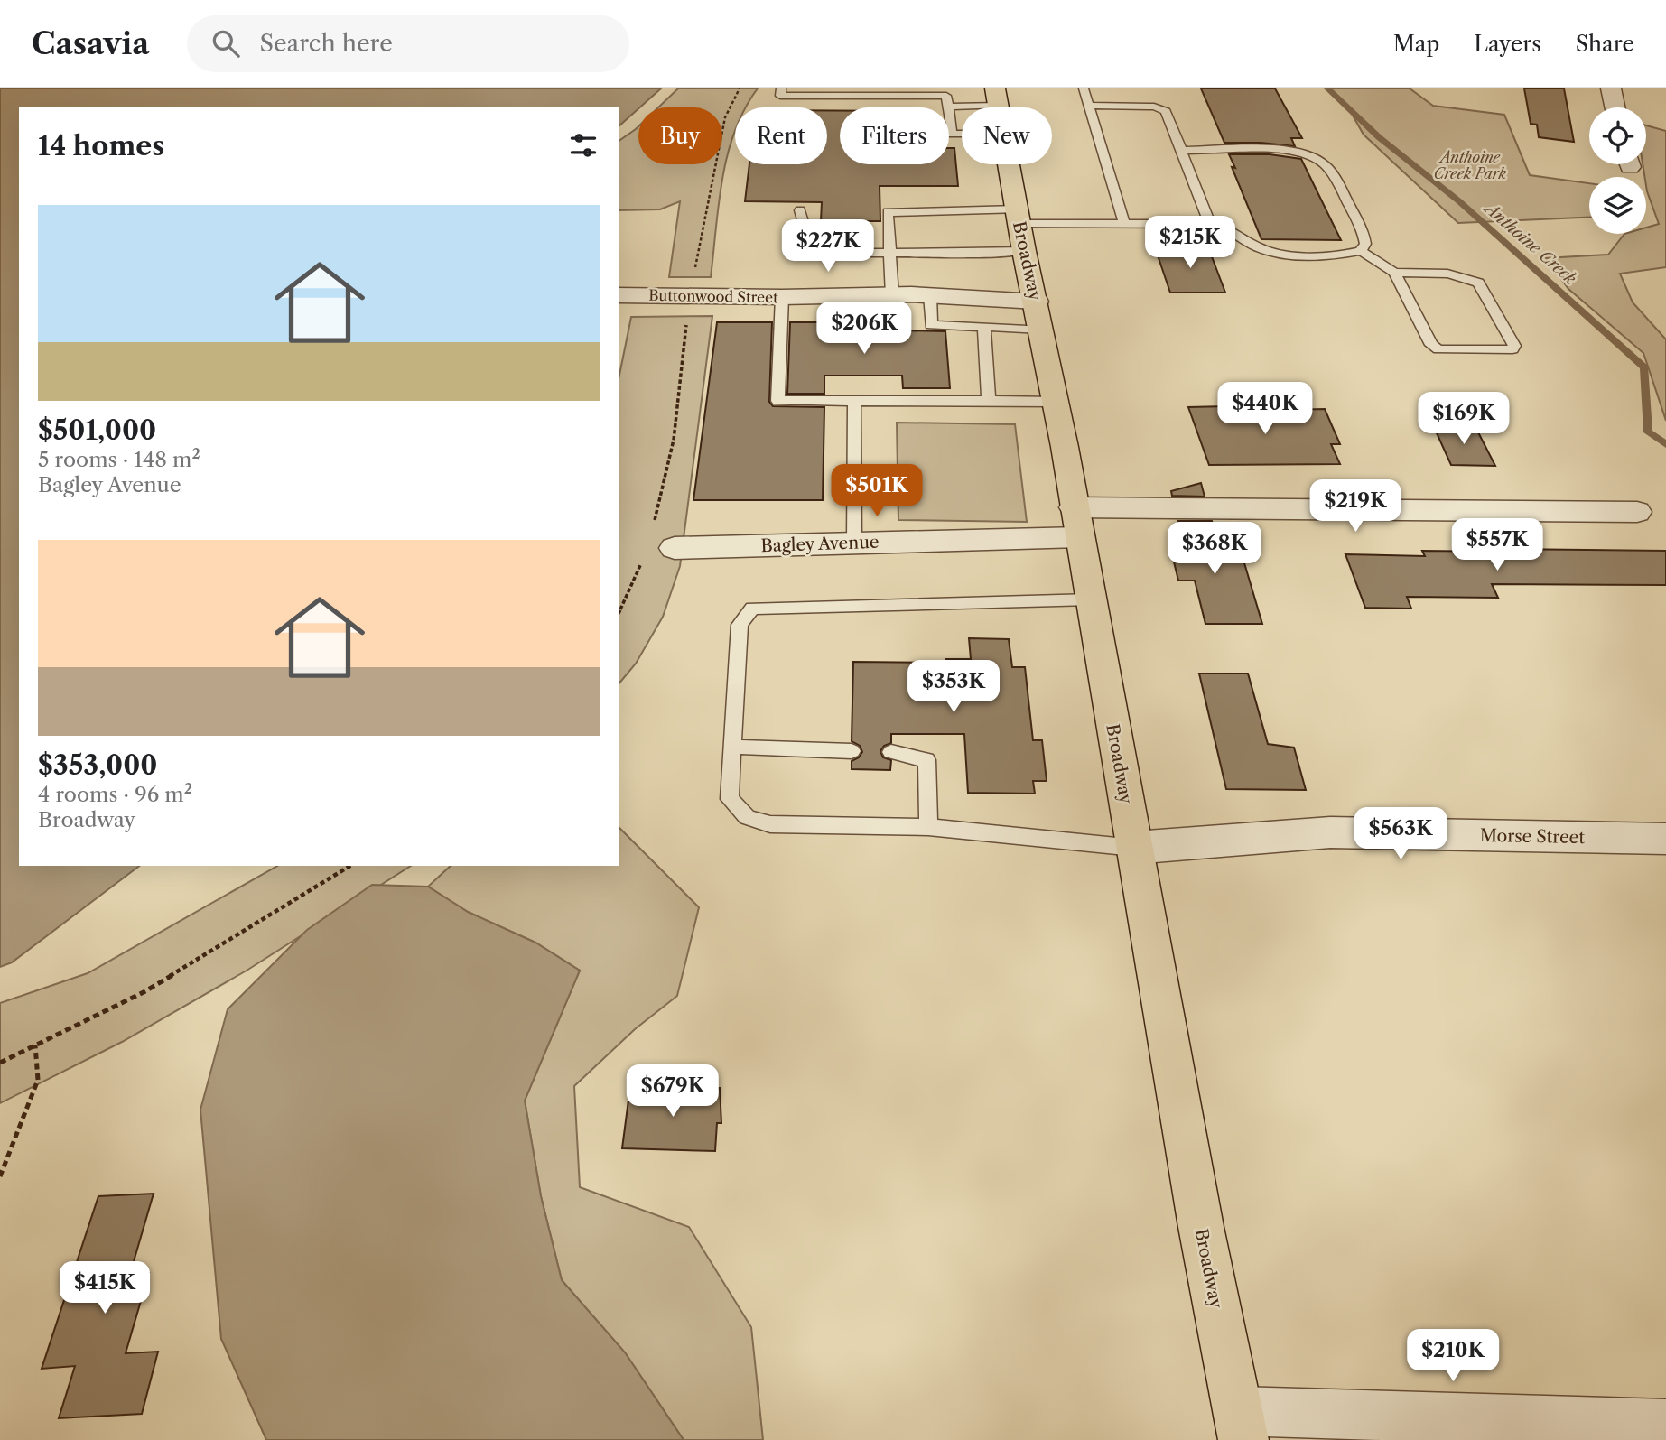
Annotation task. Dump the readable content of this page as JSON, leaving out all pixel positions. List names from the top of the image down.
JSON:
{
  "streets": {
    "main road": ["Broadway"],
    "street": ["Buttonwood Street", "Bagley Avenue", "Morse Street"]
  },
  "crossings": [
    ["Broadway", "Buttonwood Street"],
    ["Broadway", "Bagley Avenue"],
    ["Broadway", "Morse Street"]
  ],
  "water": ["Anthoine Creek"],
  "parks": ["Anthoine Creek Park"],
  "page": {
    "header": "Casavia",
    "search": "Search here",
    "nav": ["Map", "Layers", "Share"],
    "chip": [
      "Buy",
      "Rent",
      "Filters",
      "New"
    ],
    "heading": "14 homes",
    "list": [
      {
        "name": "$501,000",
        "note": "5 rooms · 148 m² · Bagley Avenue"
      },
      {
        "name": "$353,000",
        "note": "4 rooms · 96 m² · Broadway"
      }
    ],
    "price": [
      "$215K",
      "$227K",
      "$206K",
      "$440K",
      "$169K",
      "$501K",
      "$219K",
      "$557K",
      "$368K",
      "$353K",
      "$563K",
      "$679K",
      "$415K",
      "$210K"
    ]
  }
}
